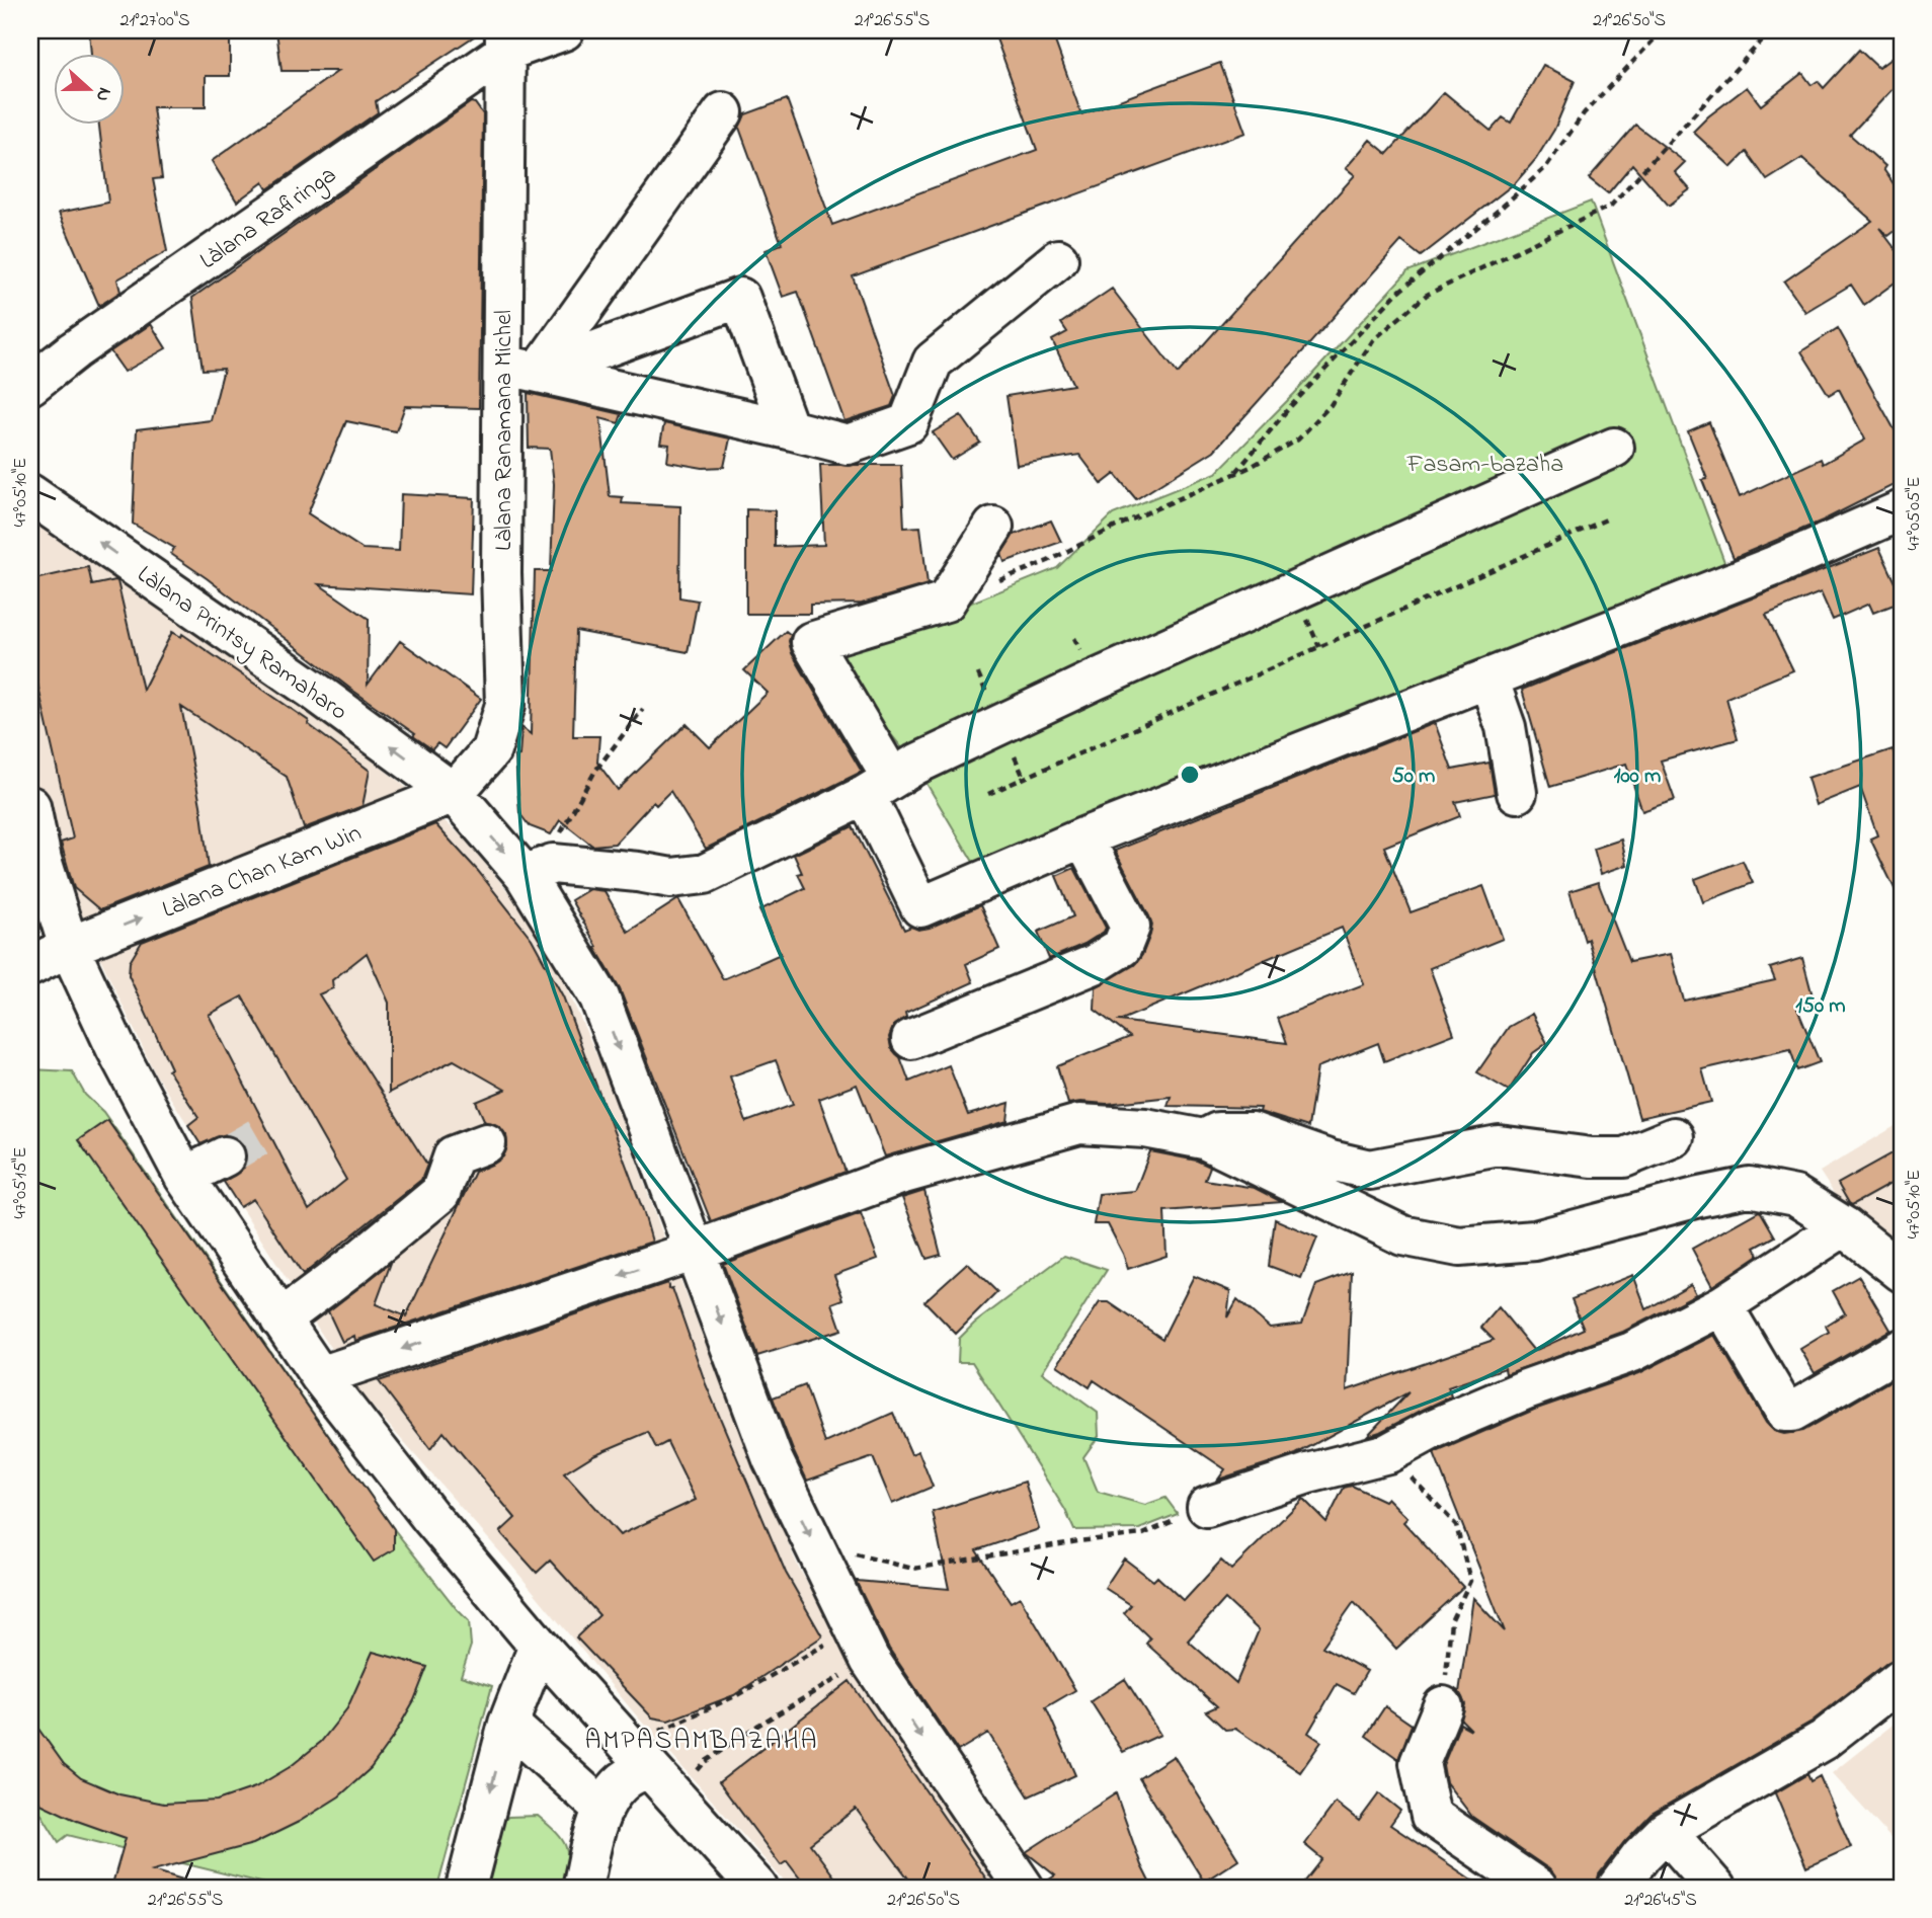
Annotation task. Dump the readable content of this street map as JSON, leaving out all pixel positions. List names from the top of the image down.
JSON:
{
  "streets": {
    "street": [
      "Làlana Rafiringa",
      "Làlana Ranamana Michel",
      "Làlana Printsy Ramaharo",
      "Làlana Chan Kam Win"
    ]
  },
  "crossings": [
    ["Làlana Rafiringa", "Làlana Ranamana Michel"],
    ["Làlana Ranamana Michel", "Làlana Printsy Ramaharo"],
    ["Làlana Ranamana Michel", "Làlana Chan Kam Win"],
    ["Làlana Printsy Ramaharo", "Làlana Chan Kam Win"]
  ],
  "one_way": ["Làlana Chan Kam Win"],
  "districts": ["AMPASAMBAZAHA"],
  "parks": ["Fasam-bazaha"],
  "north": "right",
  "coordinates": [
    "21°27'00\"S",
    "21°26'55\"S",
    "21°26'50\"S",
    "47°05'10\"E",
    "47°05'05\"E",
    "47°05'15\"E",
    "21°26'45\"S"
  ],
  "rings": ["50 m", "100 m", "150 m"]
}
